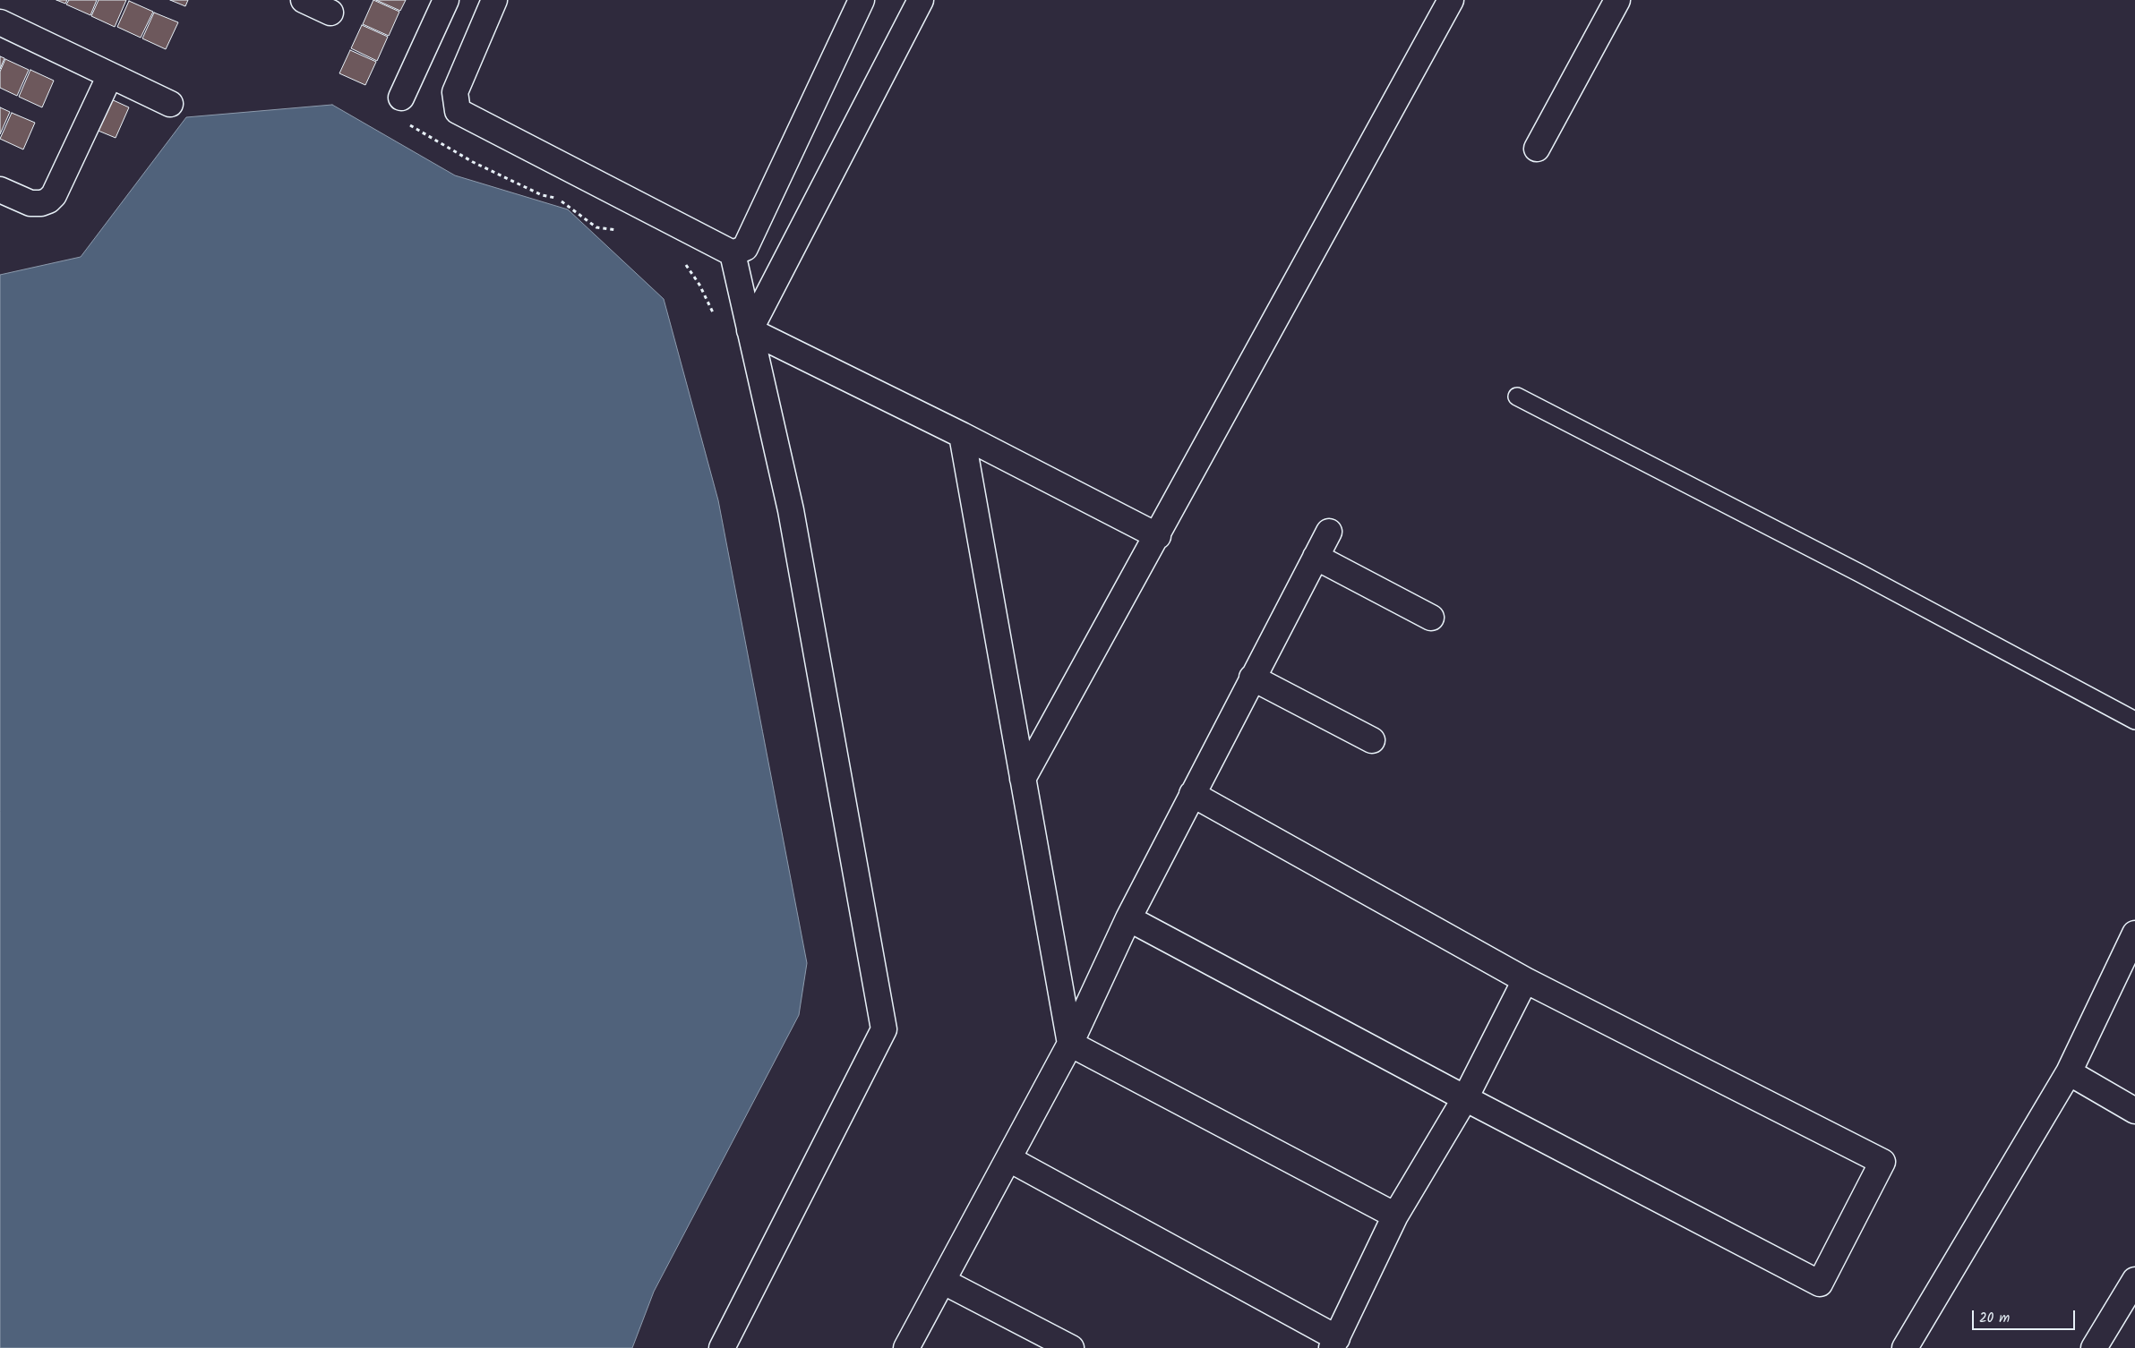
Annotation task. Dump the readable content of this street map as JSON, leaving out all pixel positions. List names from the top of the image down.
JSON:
{
  "scale_bar": "20 m"
}
